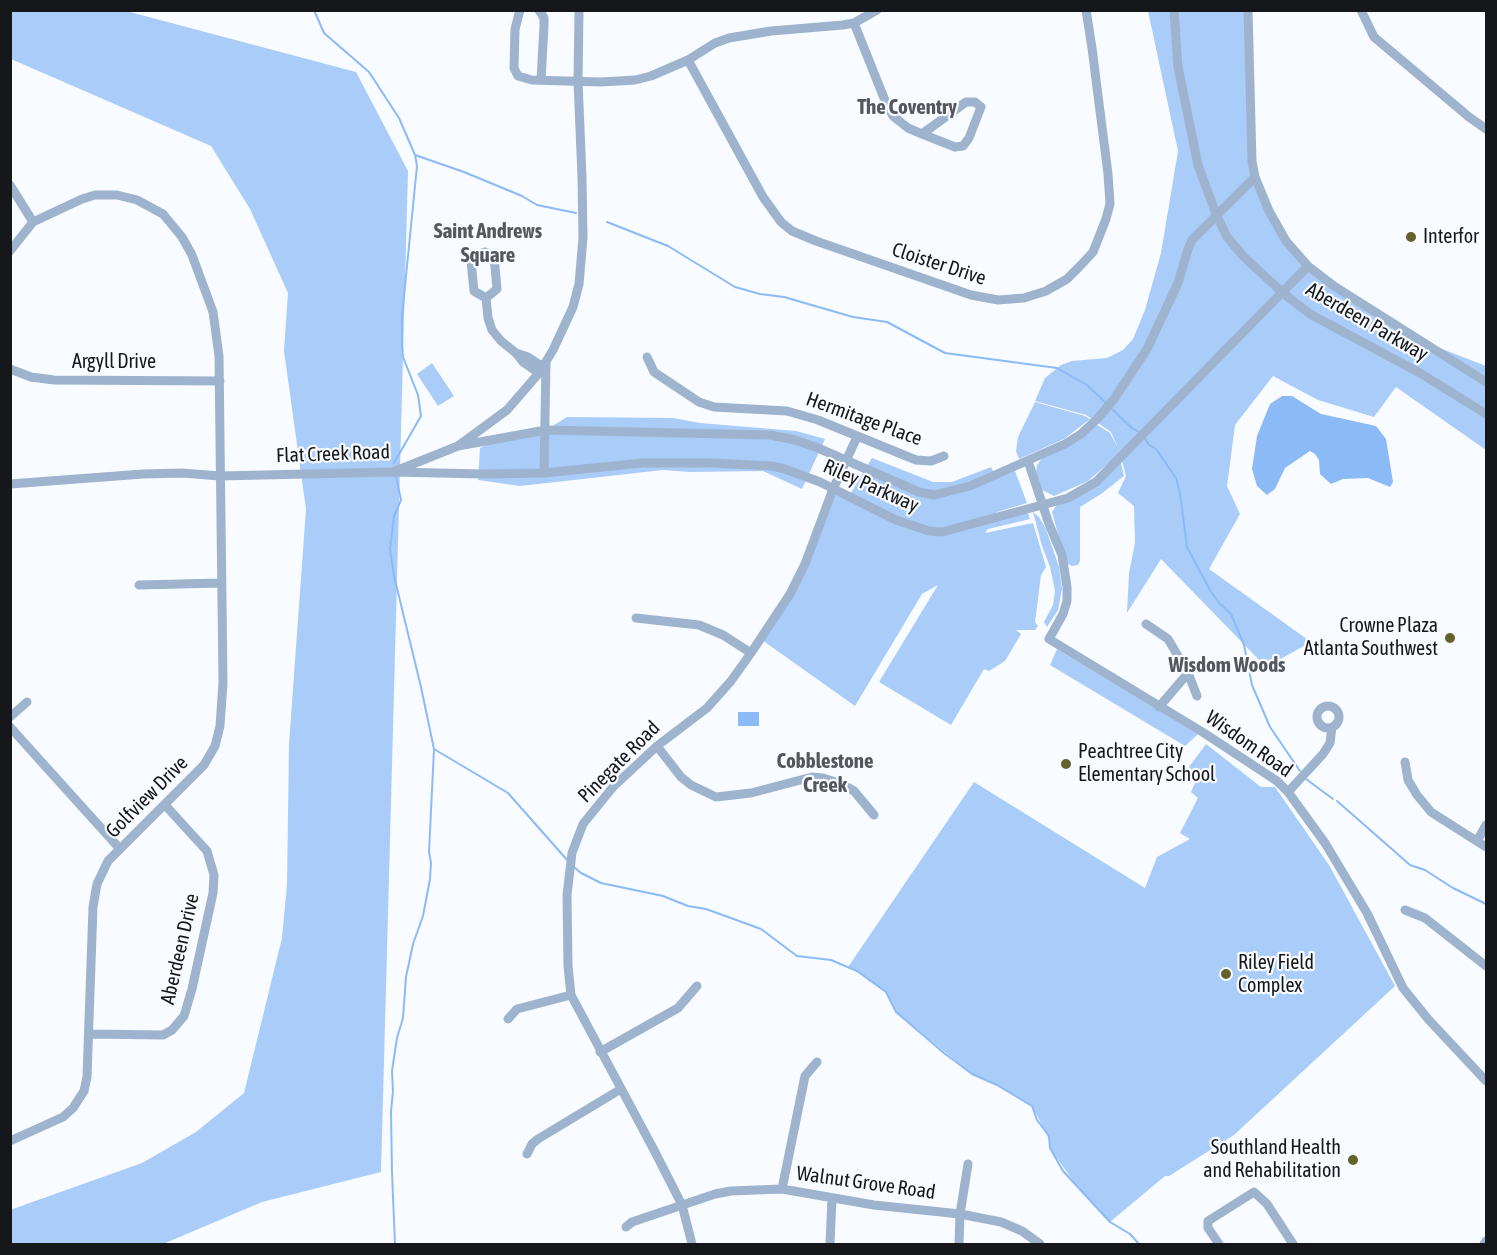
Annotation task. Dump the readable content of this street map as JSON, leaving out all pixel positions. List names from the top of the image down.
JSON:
{
  "streets": {
    "street": [
      "Cloister Drive",
      "Aberdeen Parkway",
      "Argyll Drive",
      "Hermitage Place",
      "Flat Creek Road",
      "Riley Parkway",
      "Wisdom Road",
      "Pinegate Road",
      "Golfview Drive",
      "Aberdeen Drive",
      "Walnut Grove Road"
    ]
  },
  "crossings": [
    ["Aberdeen Parkway", "Riley Parkway"],
    ["Argyll Drive", "Golfview Drive"],
    ["Hermitage Place", "Pinegate Road"],
    ["Flat Creek Road", "Riley Parkway"],
    ["Flat Creek Road", "Golfview Drive"],
    ["Riley Parkway", "Wisdom Road"],
    ["Riley Parkway", "Pinegate Road"],
    ["Pinegate Road", "Walnut Grove Road"],
    ["Golfview Drive", "Aberdeen Drive"]
  ],
  "districts": [
    "The Coventry",
    "Saint Andrews Square",
    "Wisdom Woods",
    "Cobblestone Creek"
  ],
  "places": [
    "Interfor",
    "Crowne Plaza Atlanta Southwest",
    "Peachtree City Elementary School",
    "Riley Field Complex",
    "Southland Health and Rehabilitation"
  ]
}
